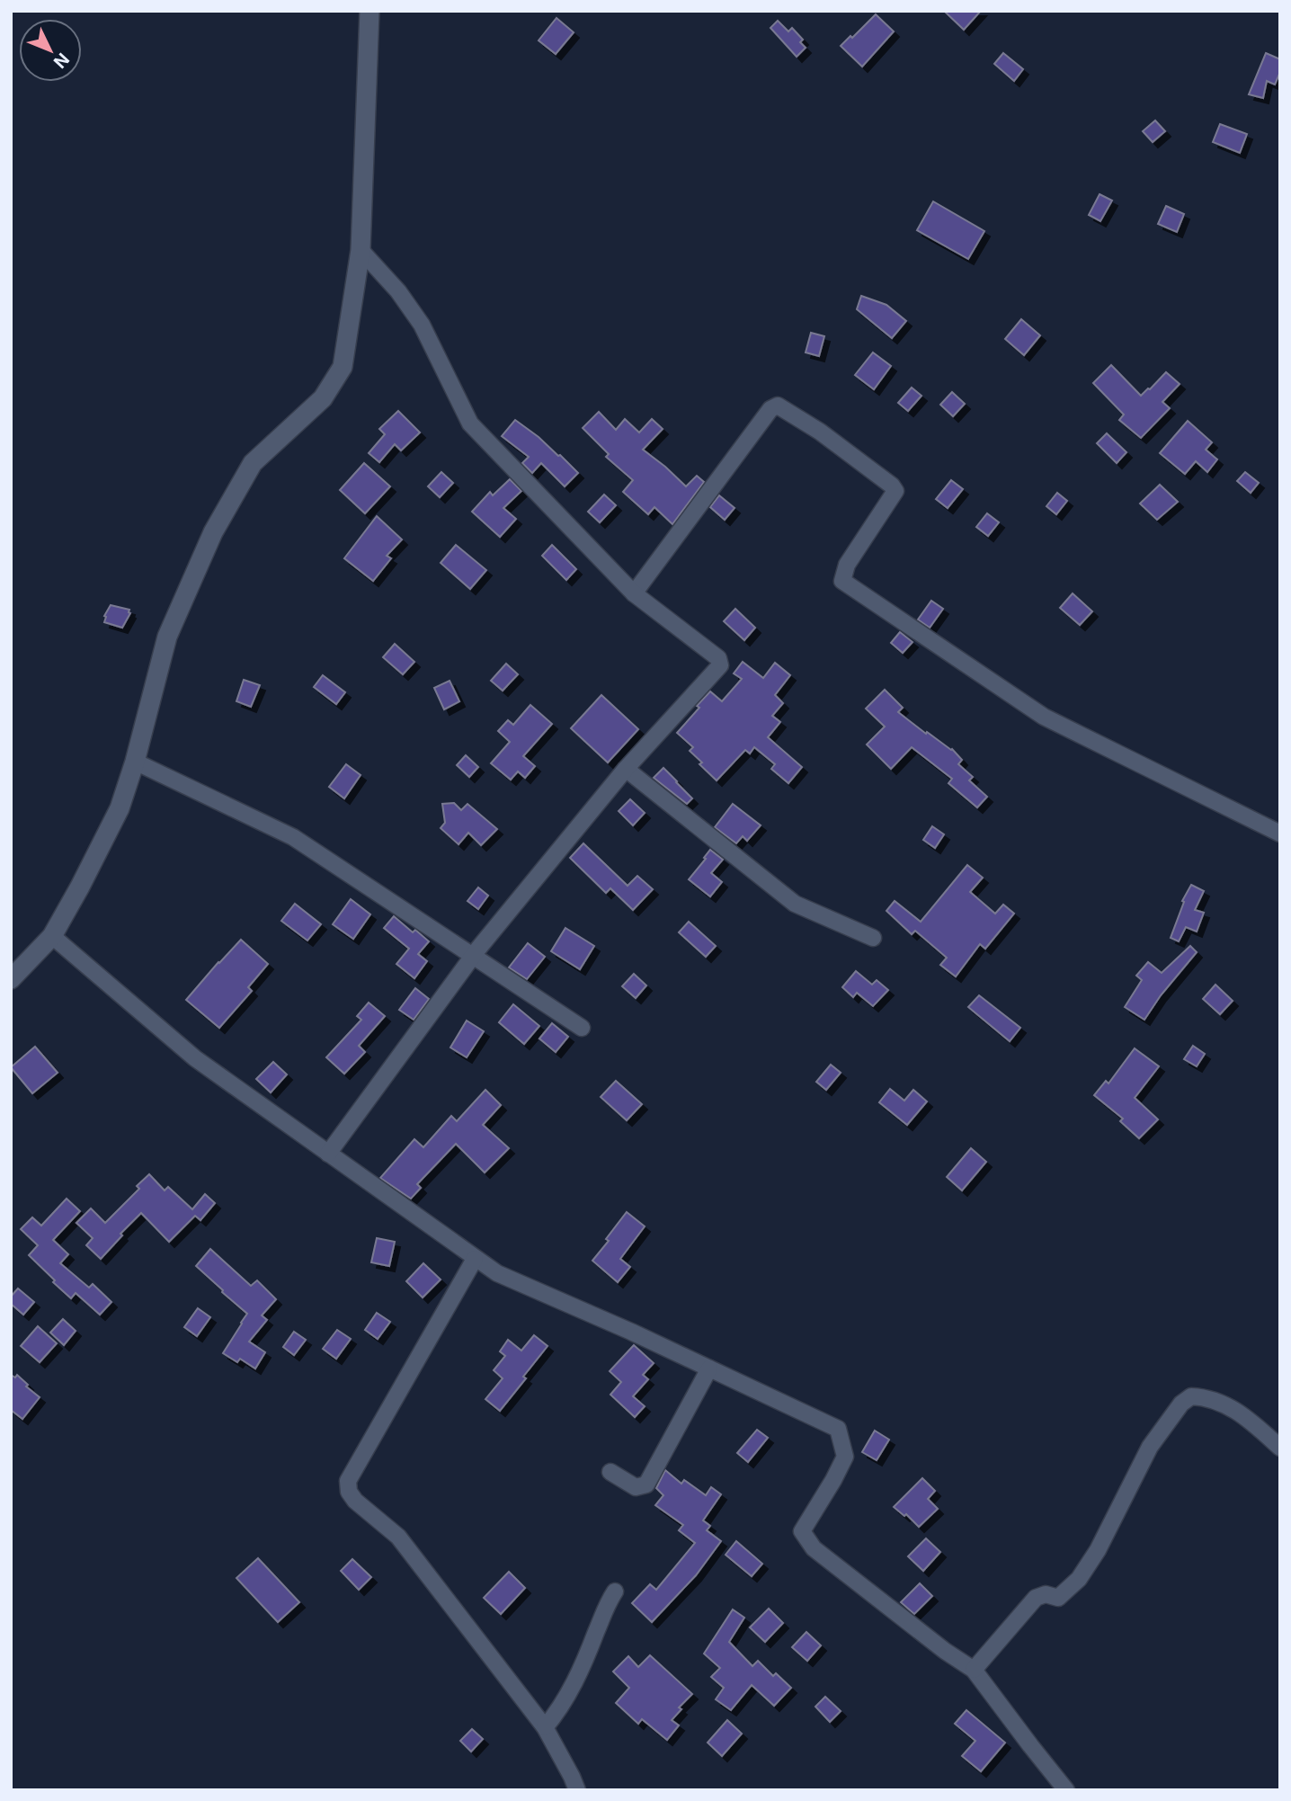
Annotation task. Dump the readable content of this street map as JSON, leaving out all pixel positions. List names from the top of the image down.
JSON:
{
  "north": "bottom right"
}
